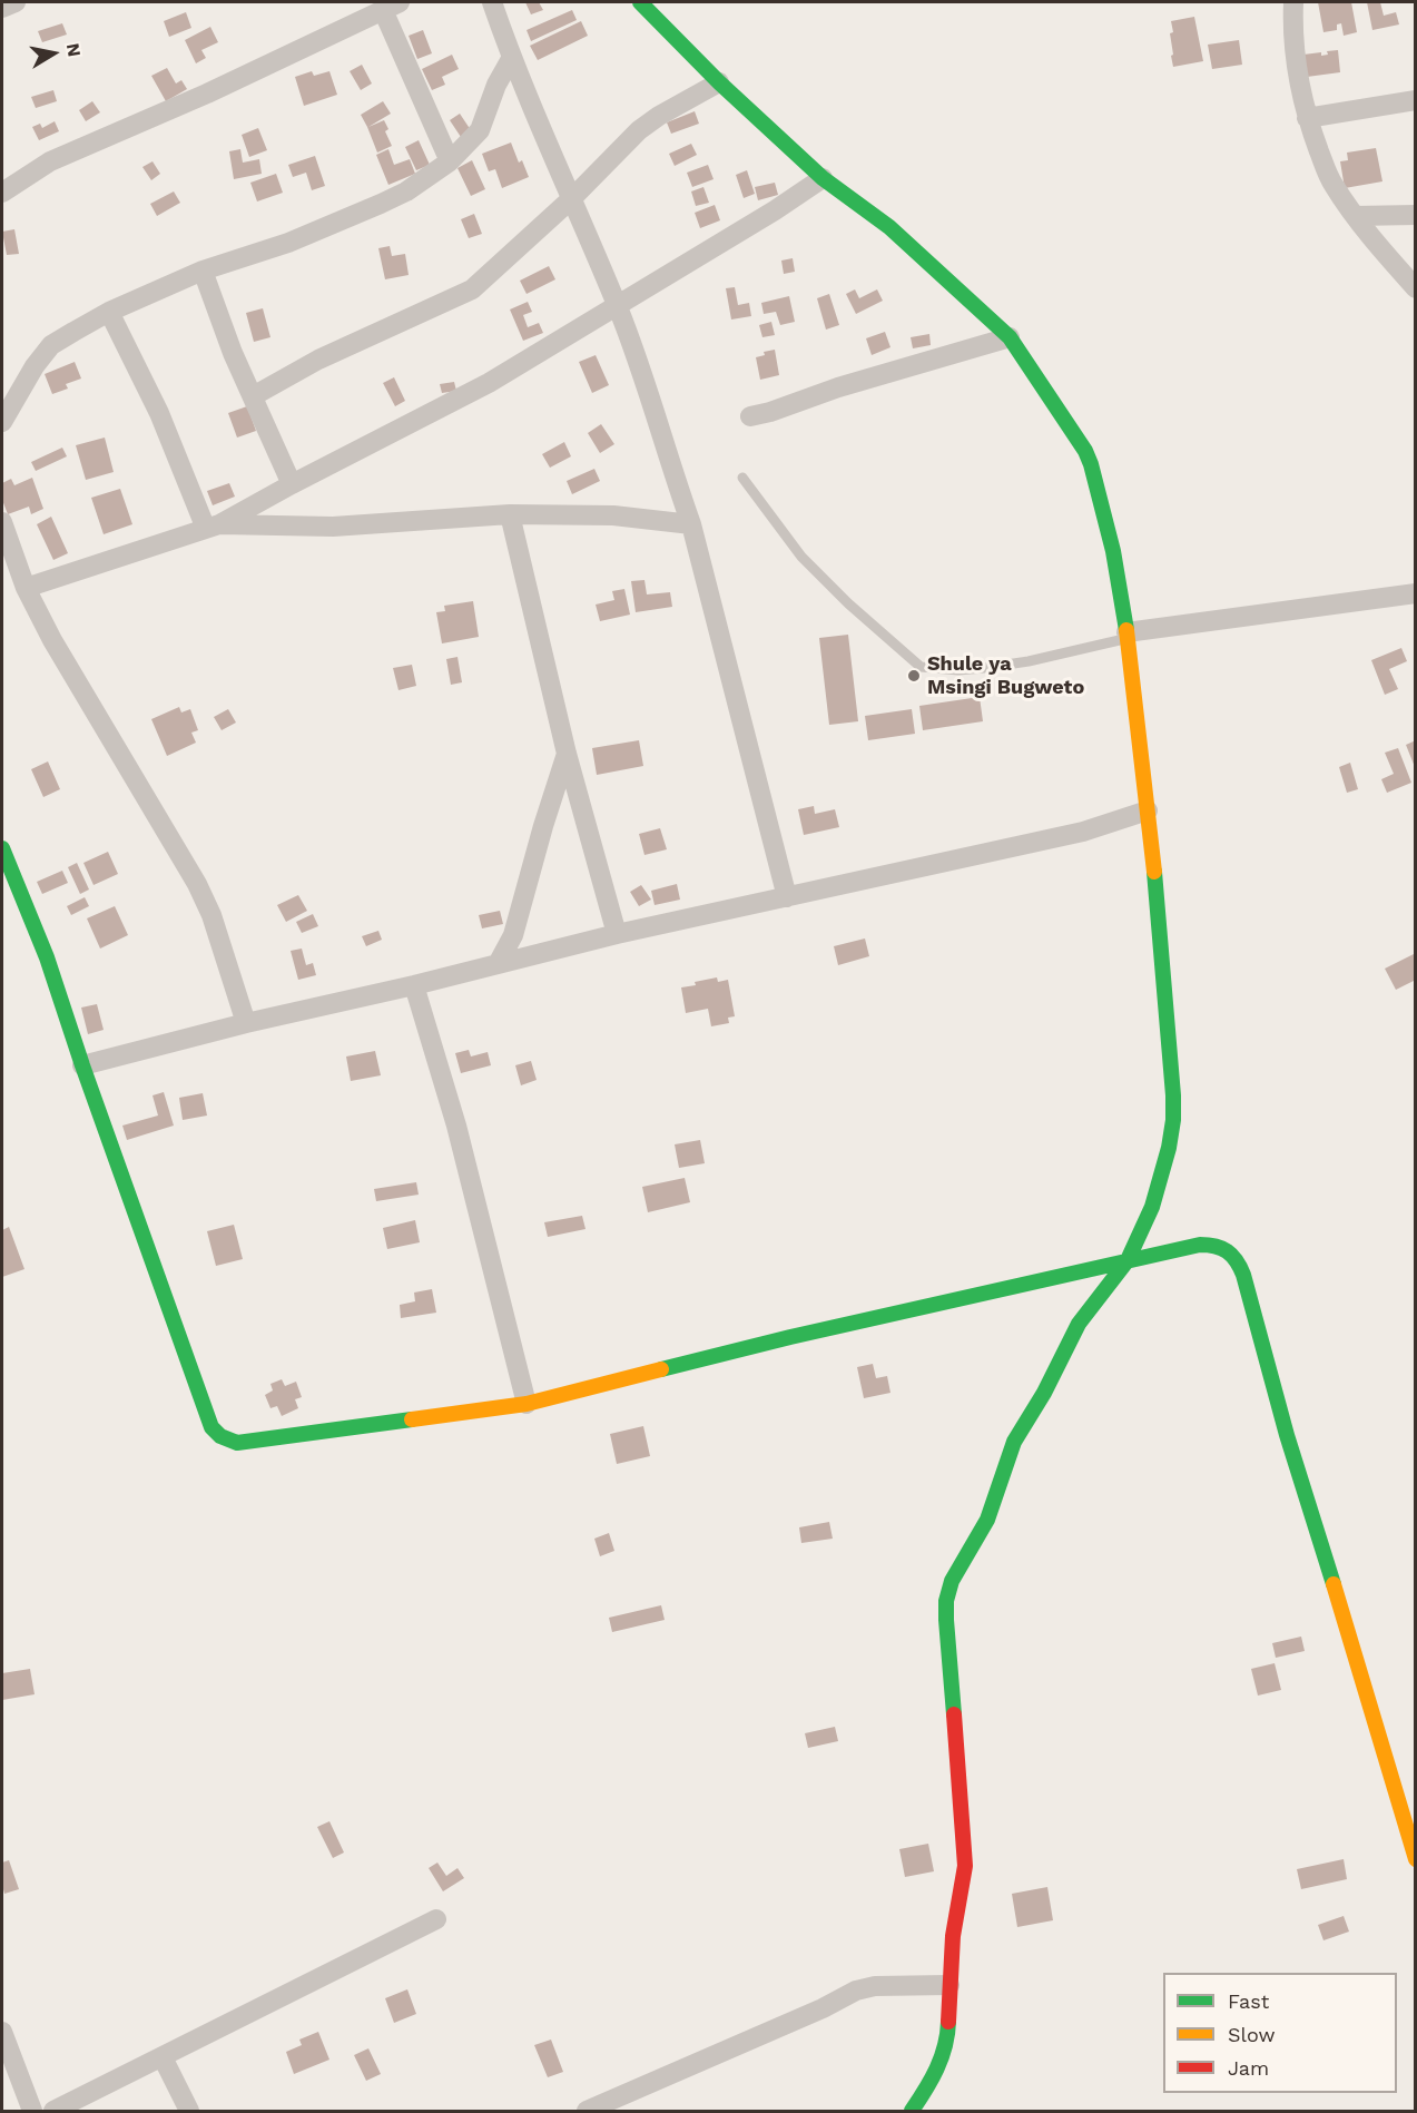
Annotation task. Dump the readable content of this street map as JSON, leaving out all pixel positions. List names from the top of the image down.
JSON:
{
  "places": ["Shule ya Msingi Bugweto"],
  "legend": ["Fast", "Slow", "Jam"],
  "north": "right"
}
